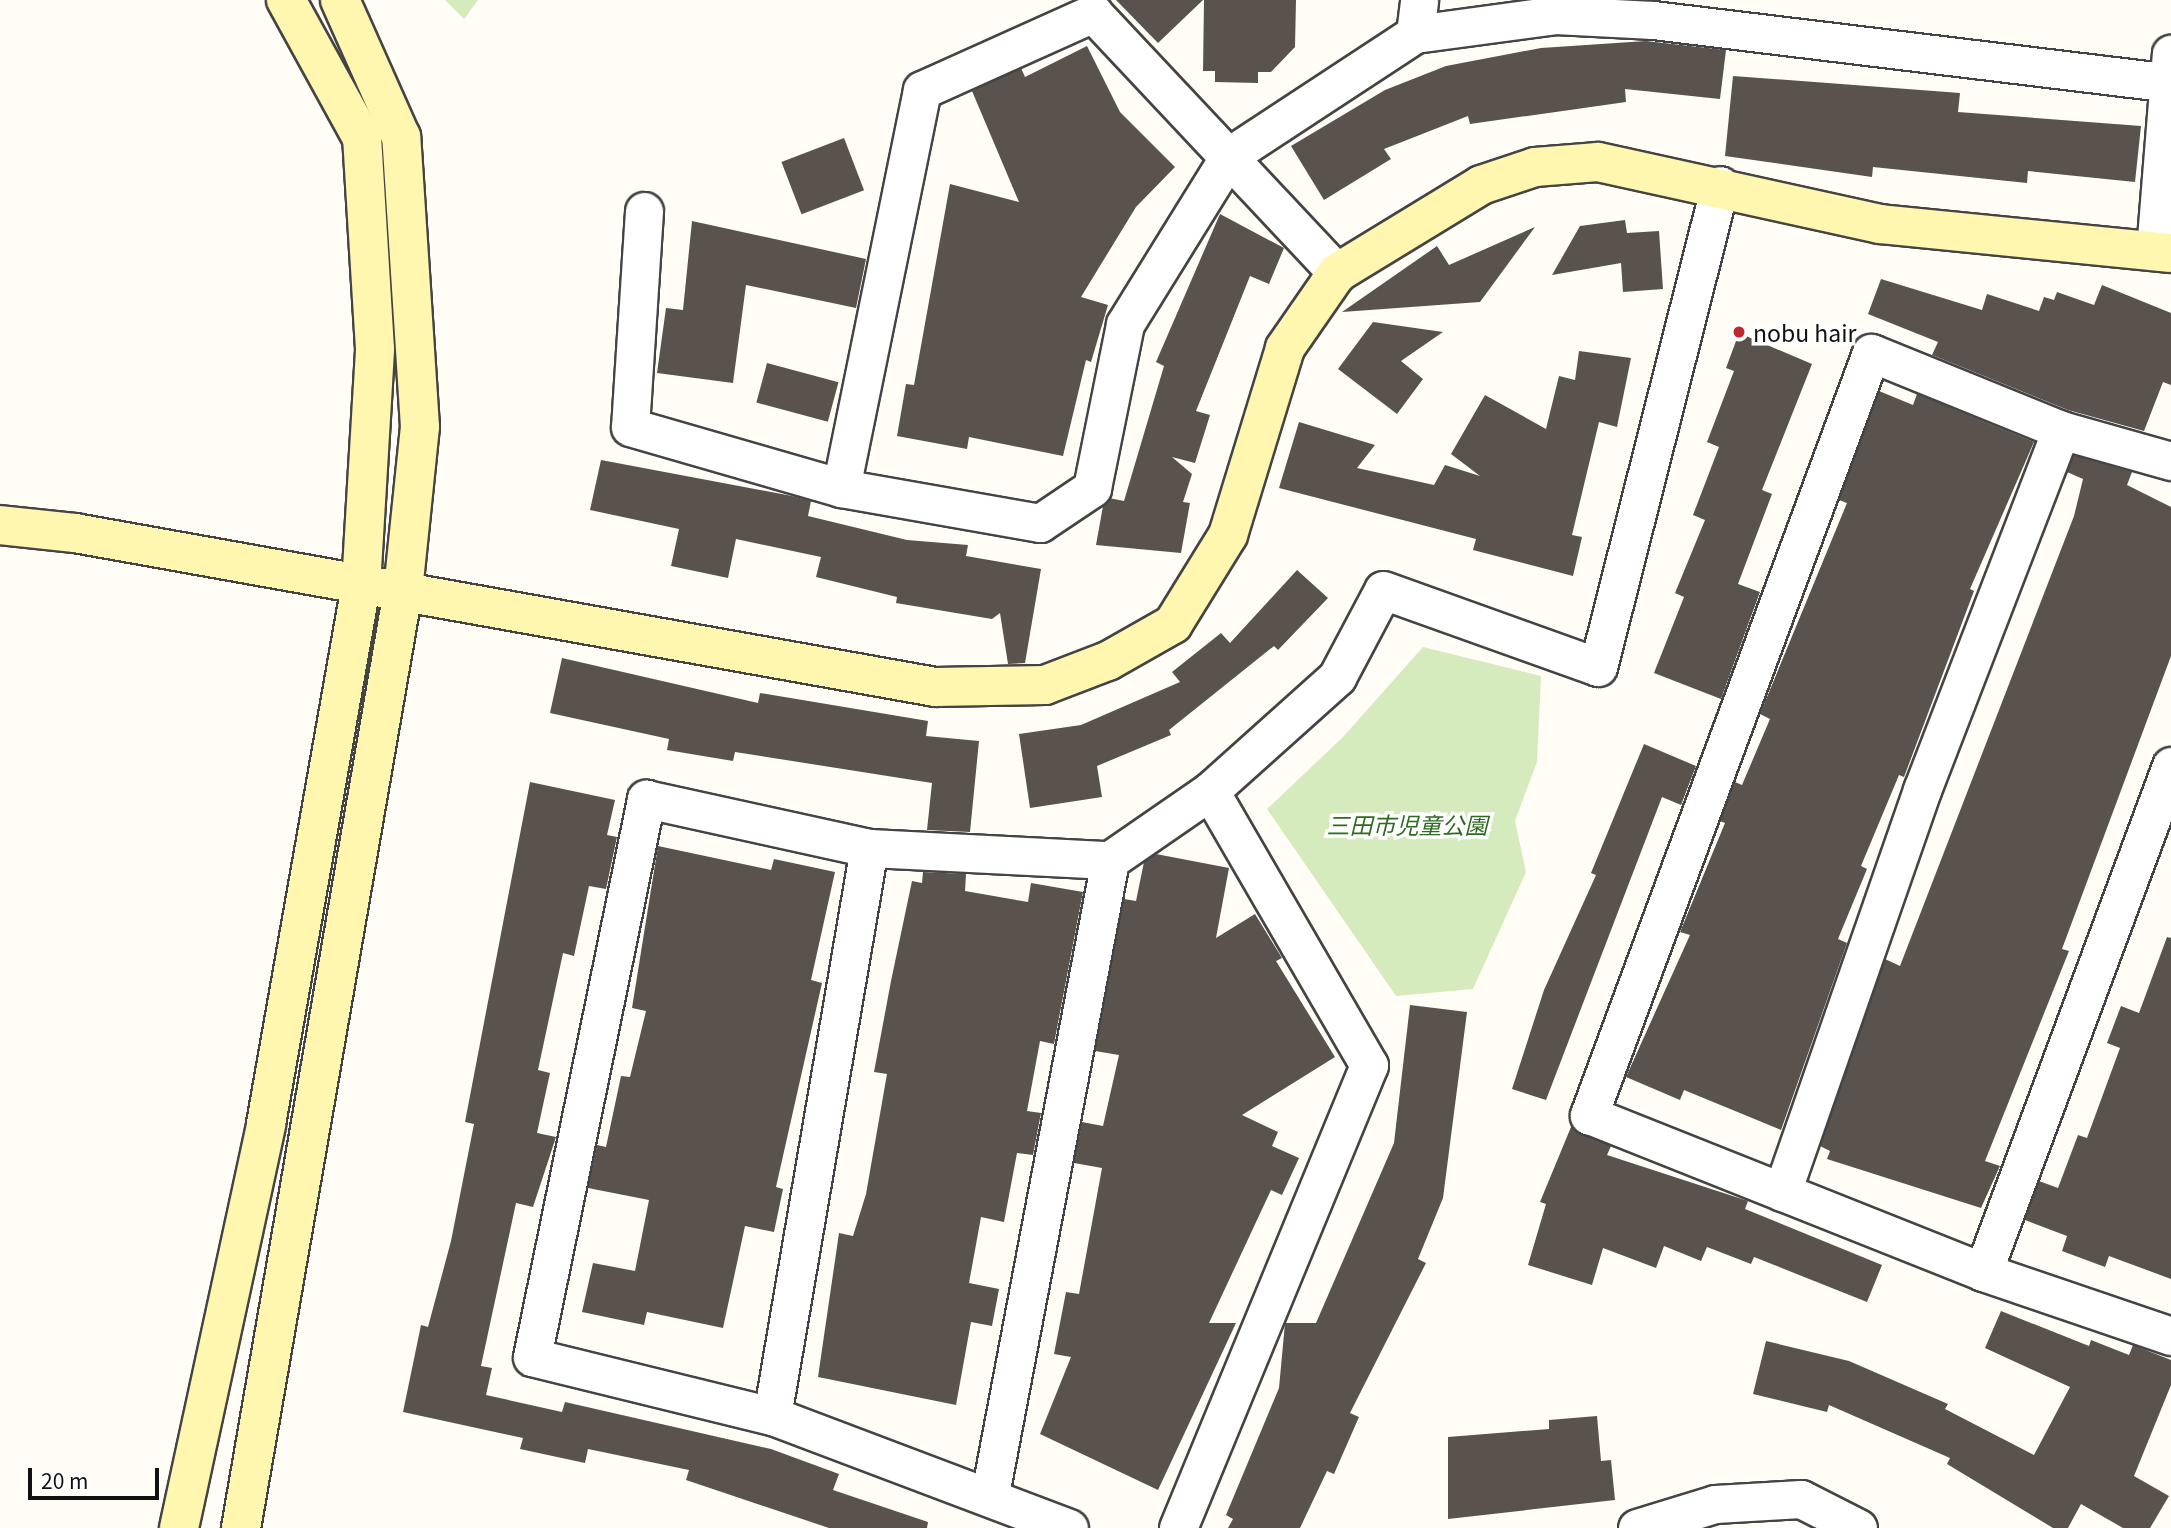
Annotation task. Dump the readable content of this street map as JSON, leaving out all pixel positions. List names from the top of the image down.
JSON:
{
  "parks": ["三田市児童公園"],
  "places": ["nobu hair"],
  "scale_bar": "20 m"
}
